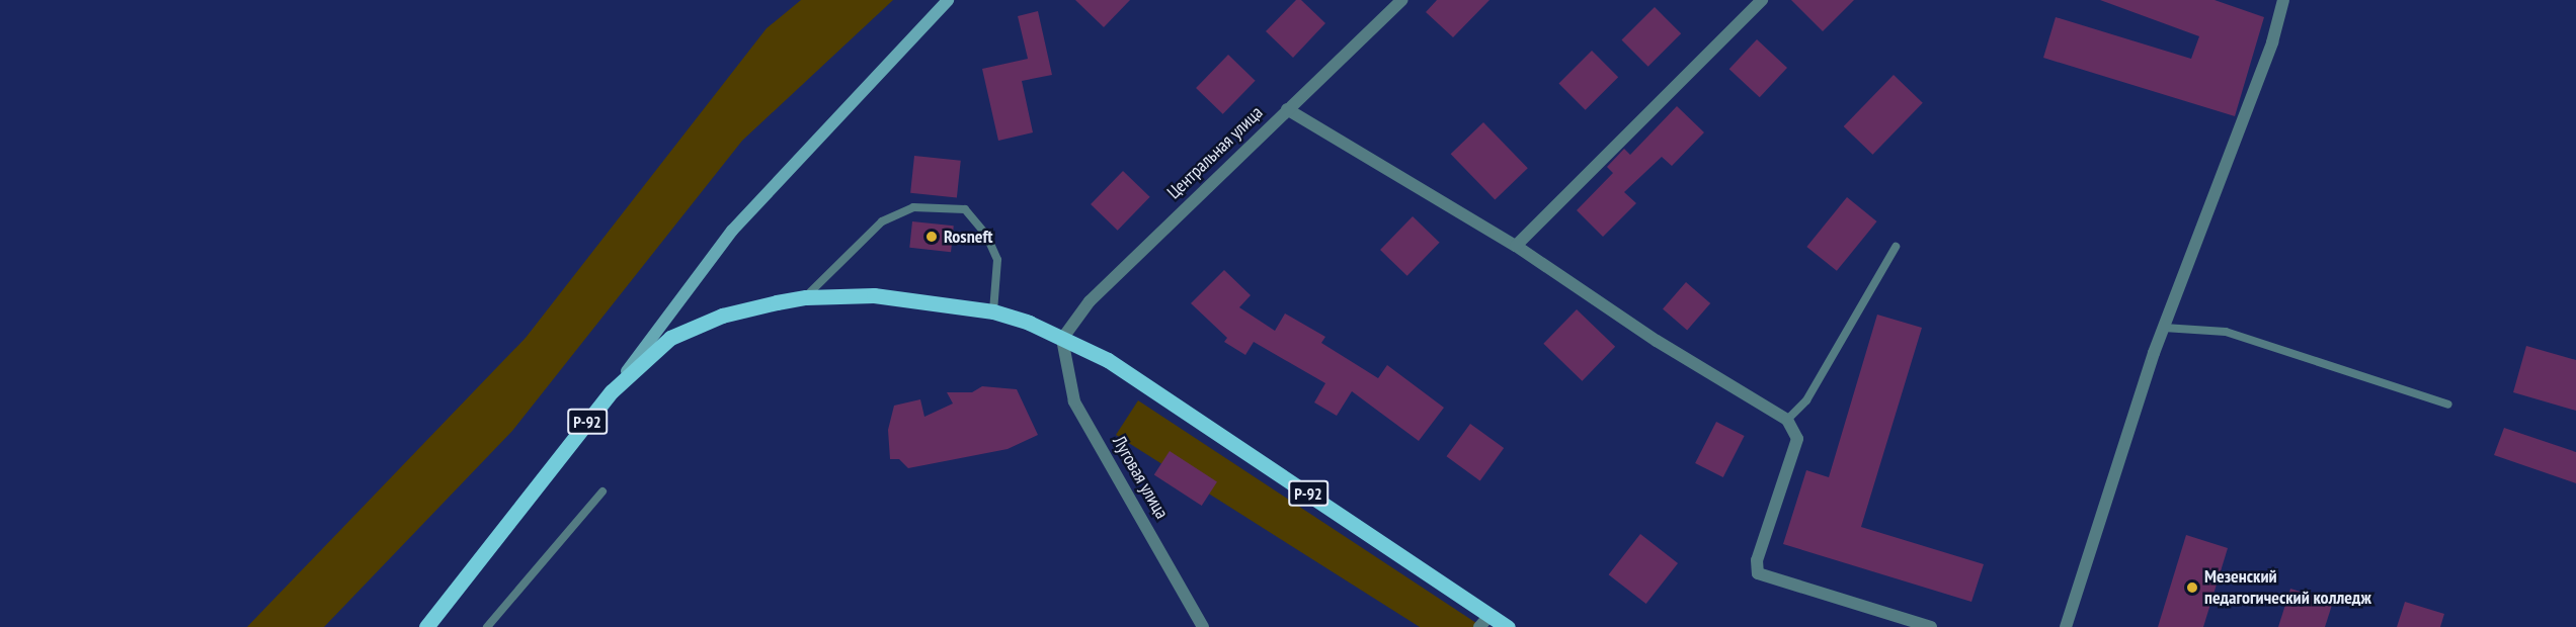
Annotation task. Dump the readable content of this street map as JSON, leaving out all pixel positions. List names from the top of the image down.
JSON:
{
  "streets": {
    "main road": ["Р-92"],
    "street": ["Центральная улица", "Луговая улица"]
  },
  "crossings": [
    ["Центральная улица", "Р-92"],
    ["Центральная улица", "Луговая улица"],
    ["Р-92", "Луговая улица"]
  ],
  "places": ["Rosneft", "Мезенский педагогический колледж"]
}
